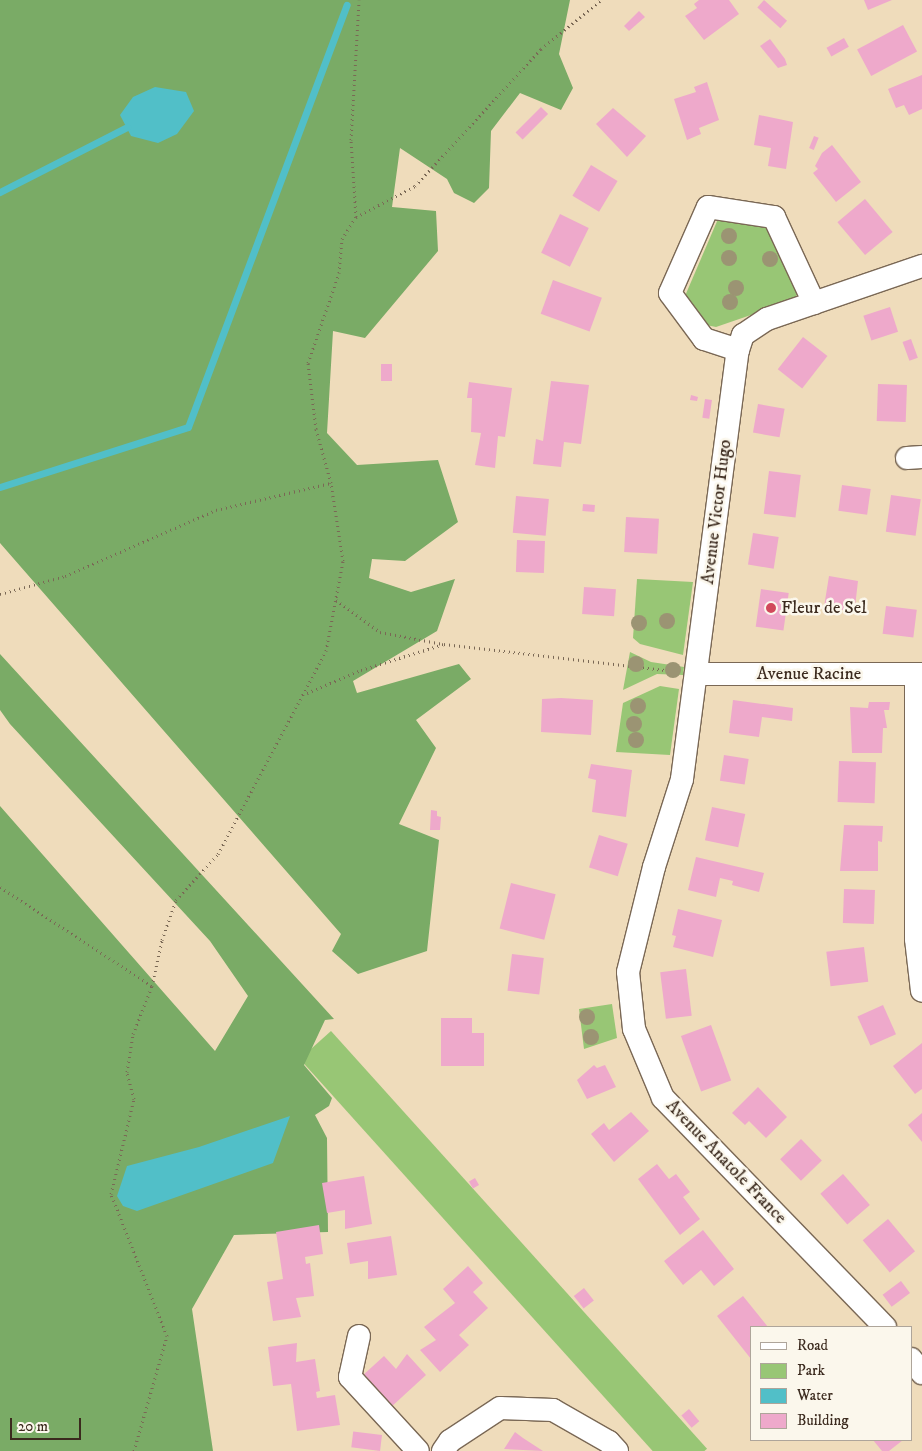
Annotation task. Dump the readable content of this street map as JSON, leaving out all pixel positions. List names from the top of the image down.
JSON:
{
  "streets": {
    "street": ["Avenue Victor Hugo", "Avenue Racine", "Avenue Anatole France"]
  },
  "crossings": [
    ["Avenue Victor Hugo", "Avenue Racine"],
    ["Avenue Victor Hugo", "Avenue Anatole France"],
    ["Avenue Racine", "Avenue Anatole France"]
  ],
  "places": ["Fleur de Sel"],
  "legend": [
    "Road",
    "Park",
    "Water",
    "Building"
  ],
  "scale_bar": "20 m"
}
